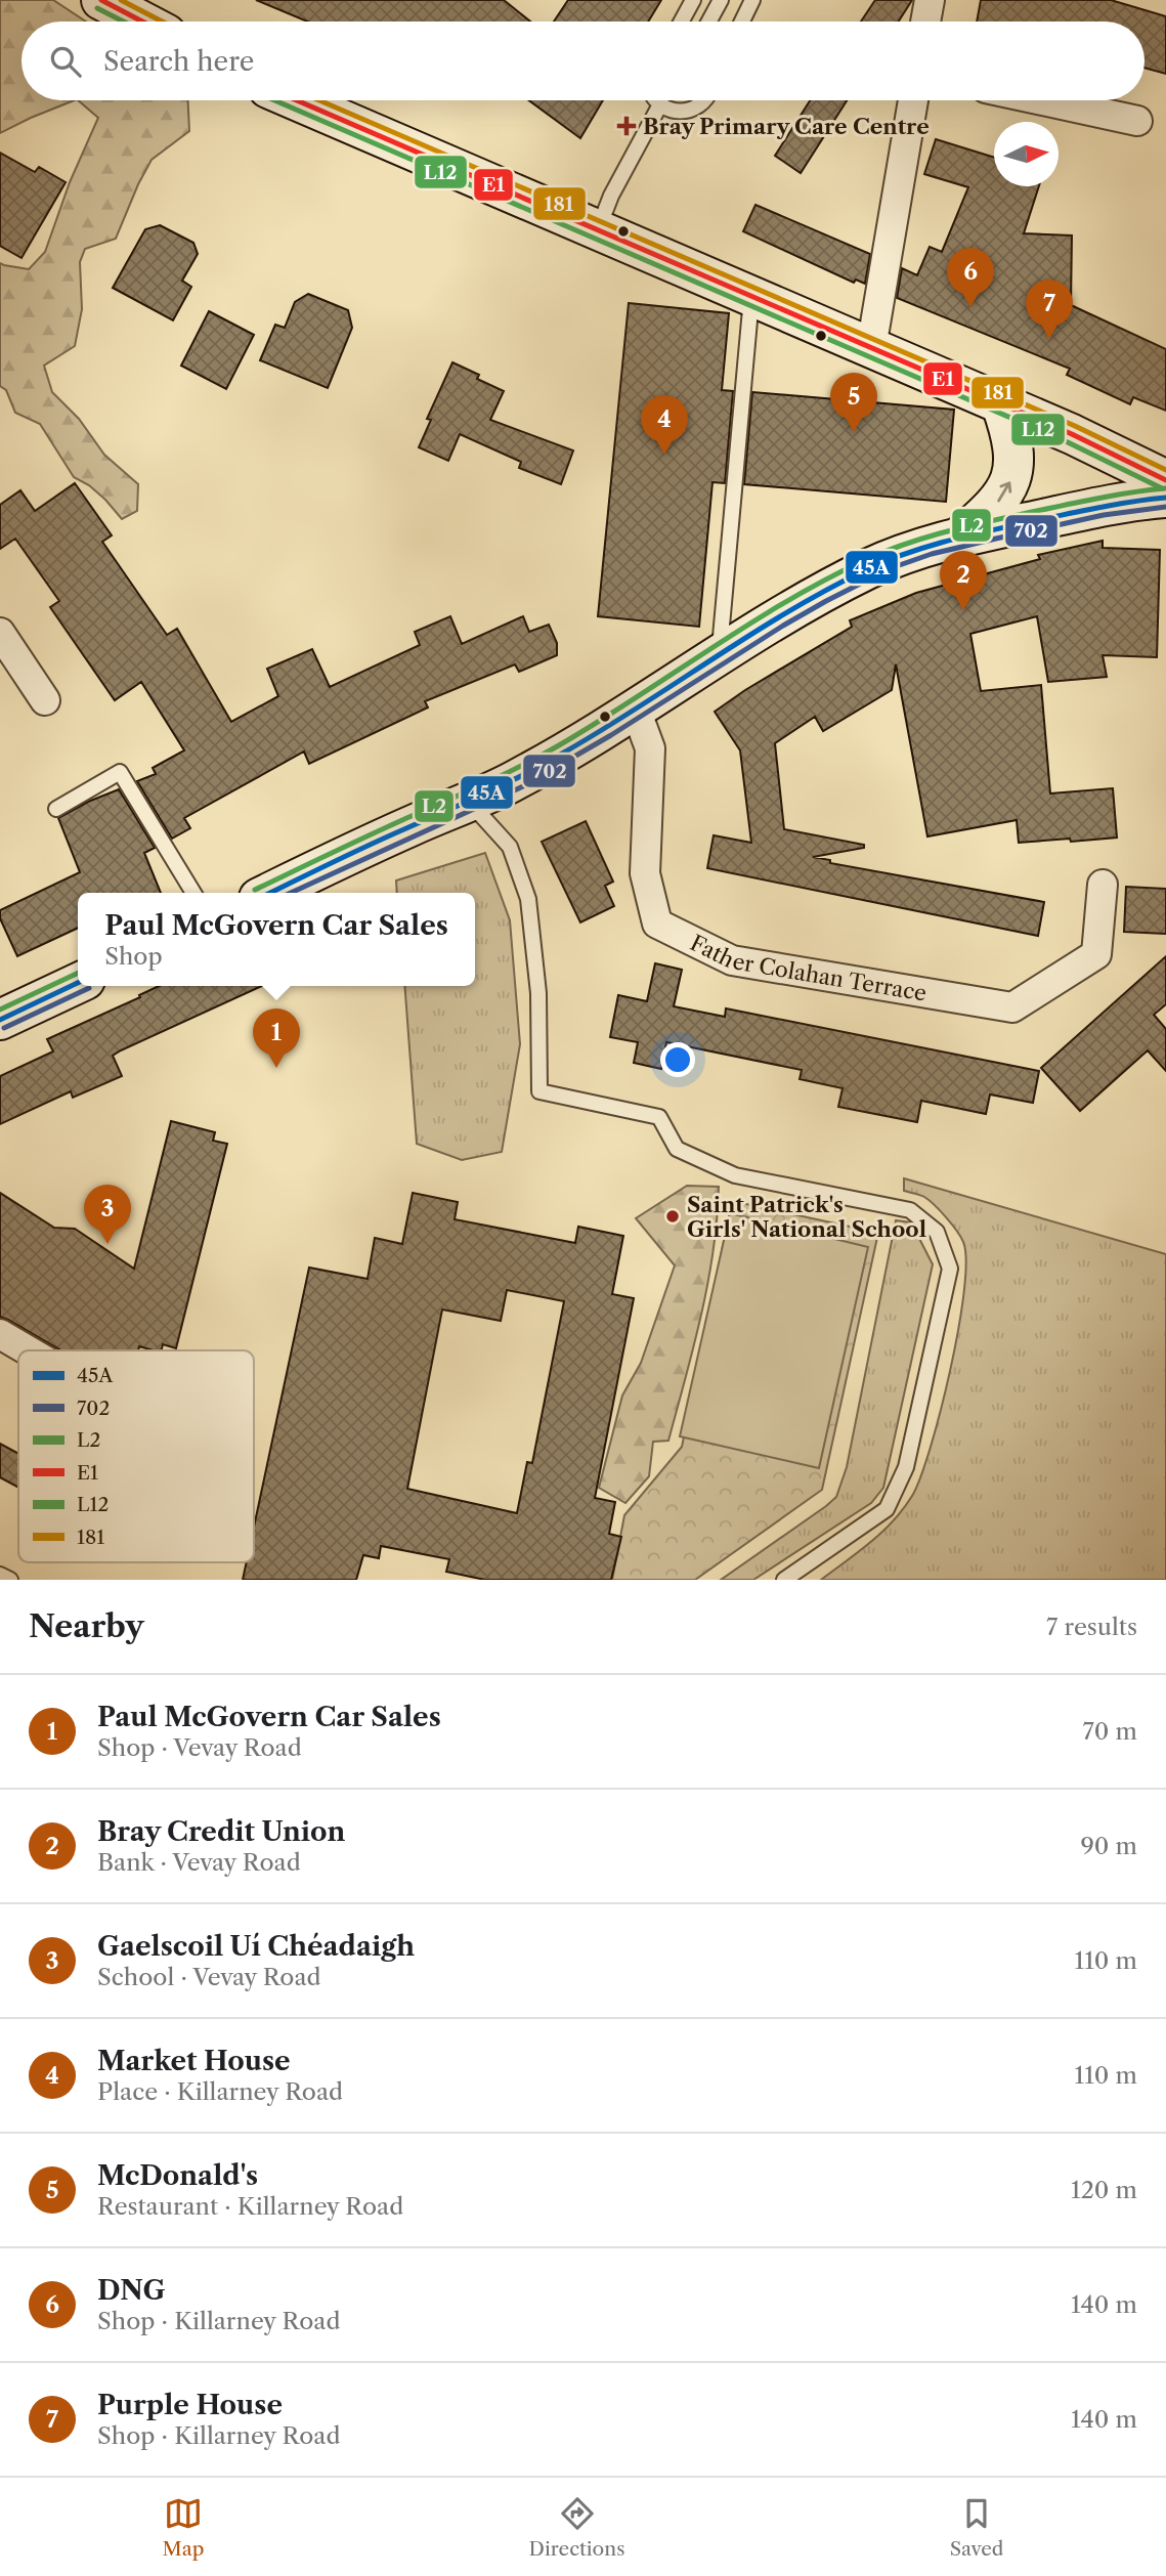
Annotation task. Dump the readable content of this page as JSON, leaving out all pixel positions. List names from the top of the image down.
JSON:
{
  "streets": {
    "street": ["Father Colahan Terrace"]
  },
  "places": {
    "health": ["Bray Primary Care Centre"],
    "other": ["Saint Patrick's Girls' National School"]
  },
  "lines": [
    "transit line E1",
    "transit line 181",
    "transit line L12",
    "transit line L2",
    "transit line 45A",
    "transit line 702"
  ],
  "legend": [
    "45A",
    "702",
    "L2",
    "E1",
    "L12",
    "181"
  ],
  "north": "right",
  "page": {
    "search": "Search here",
    "pins": [
      "6",
      "7",
      "5",
      "4",
      "2",
      "1",
      "3"
    ],
    "popup": ["Paul McGovern Car Sales", "Shop"],
    "heading": ["Nearby", "7 results"],
    "list": [
      {
        "mark": "1",
        "name": "Paul McGovern Car Sales",
        "note": "Shop · Vevay Road",
        "value": "70 m"
      },
      {
        "mark": "2",
        "name": "Bray Credit Union",
        "note": "Bank · Vevay Road",
        "value": "90 m"
      },
      {
        "mark": "3",
        "name": "Gaelscoil Uí Chéadaigh",
        "note": "School · Vevay Road",
        "value": "110 m"
      },
      {
        "mark": "4",
        "name": "Market House",
        "note": "Place · Killarney Road",
        "value": "110 m"
      },
      {
        "mark": "5",
        "name": "McDonald's",
        "note": "Restaurant · Killarney Road",
        "value": "120 m"
      },
      {
        "mark": "6",
        "name": "DNG",
        "note": "Shop · Killarney Road",
        "value": "140 m"
      },
      {
        "mark": "7",
        "name": "Purple House",
        "note": "Shop · Killarney Road",
        "value": "140 m"
      }
    ],
    "nav": ["Map", "Directions", "Saved"]
  }
}
